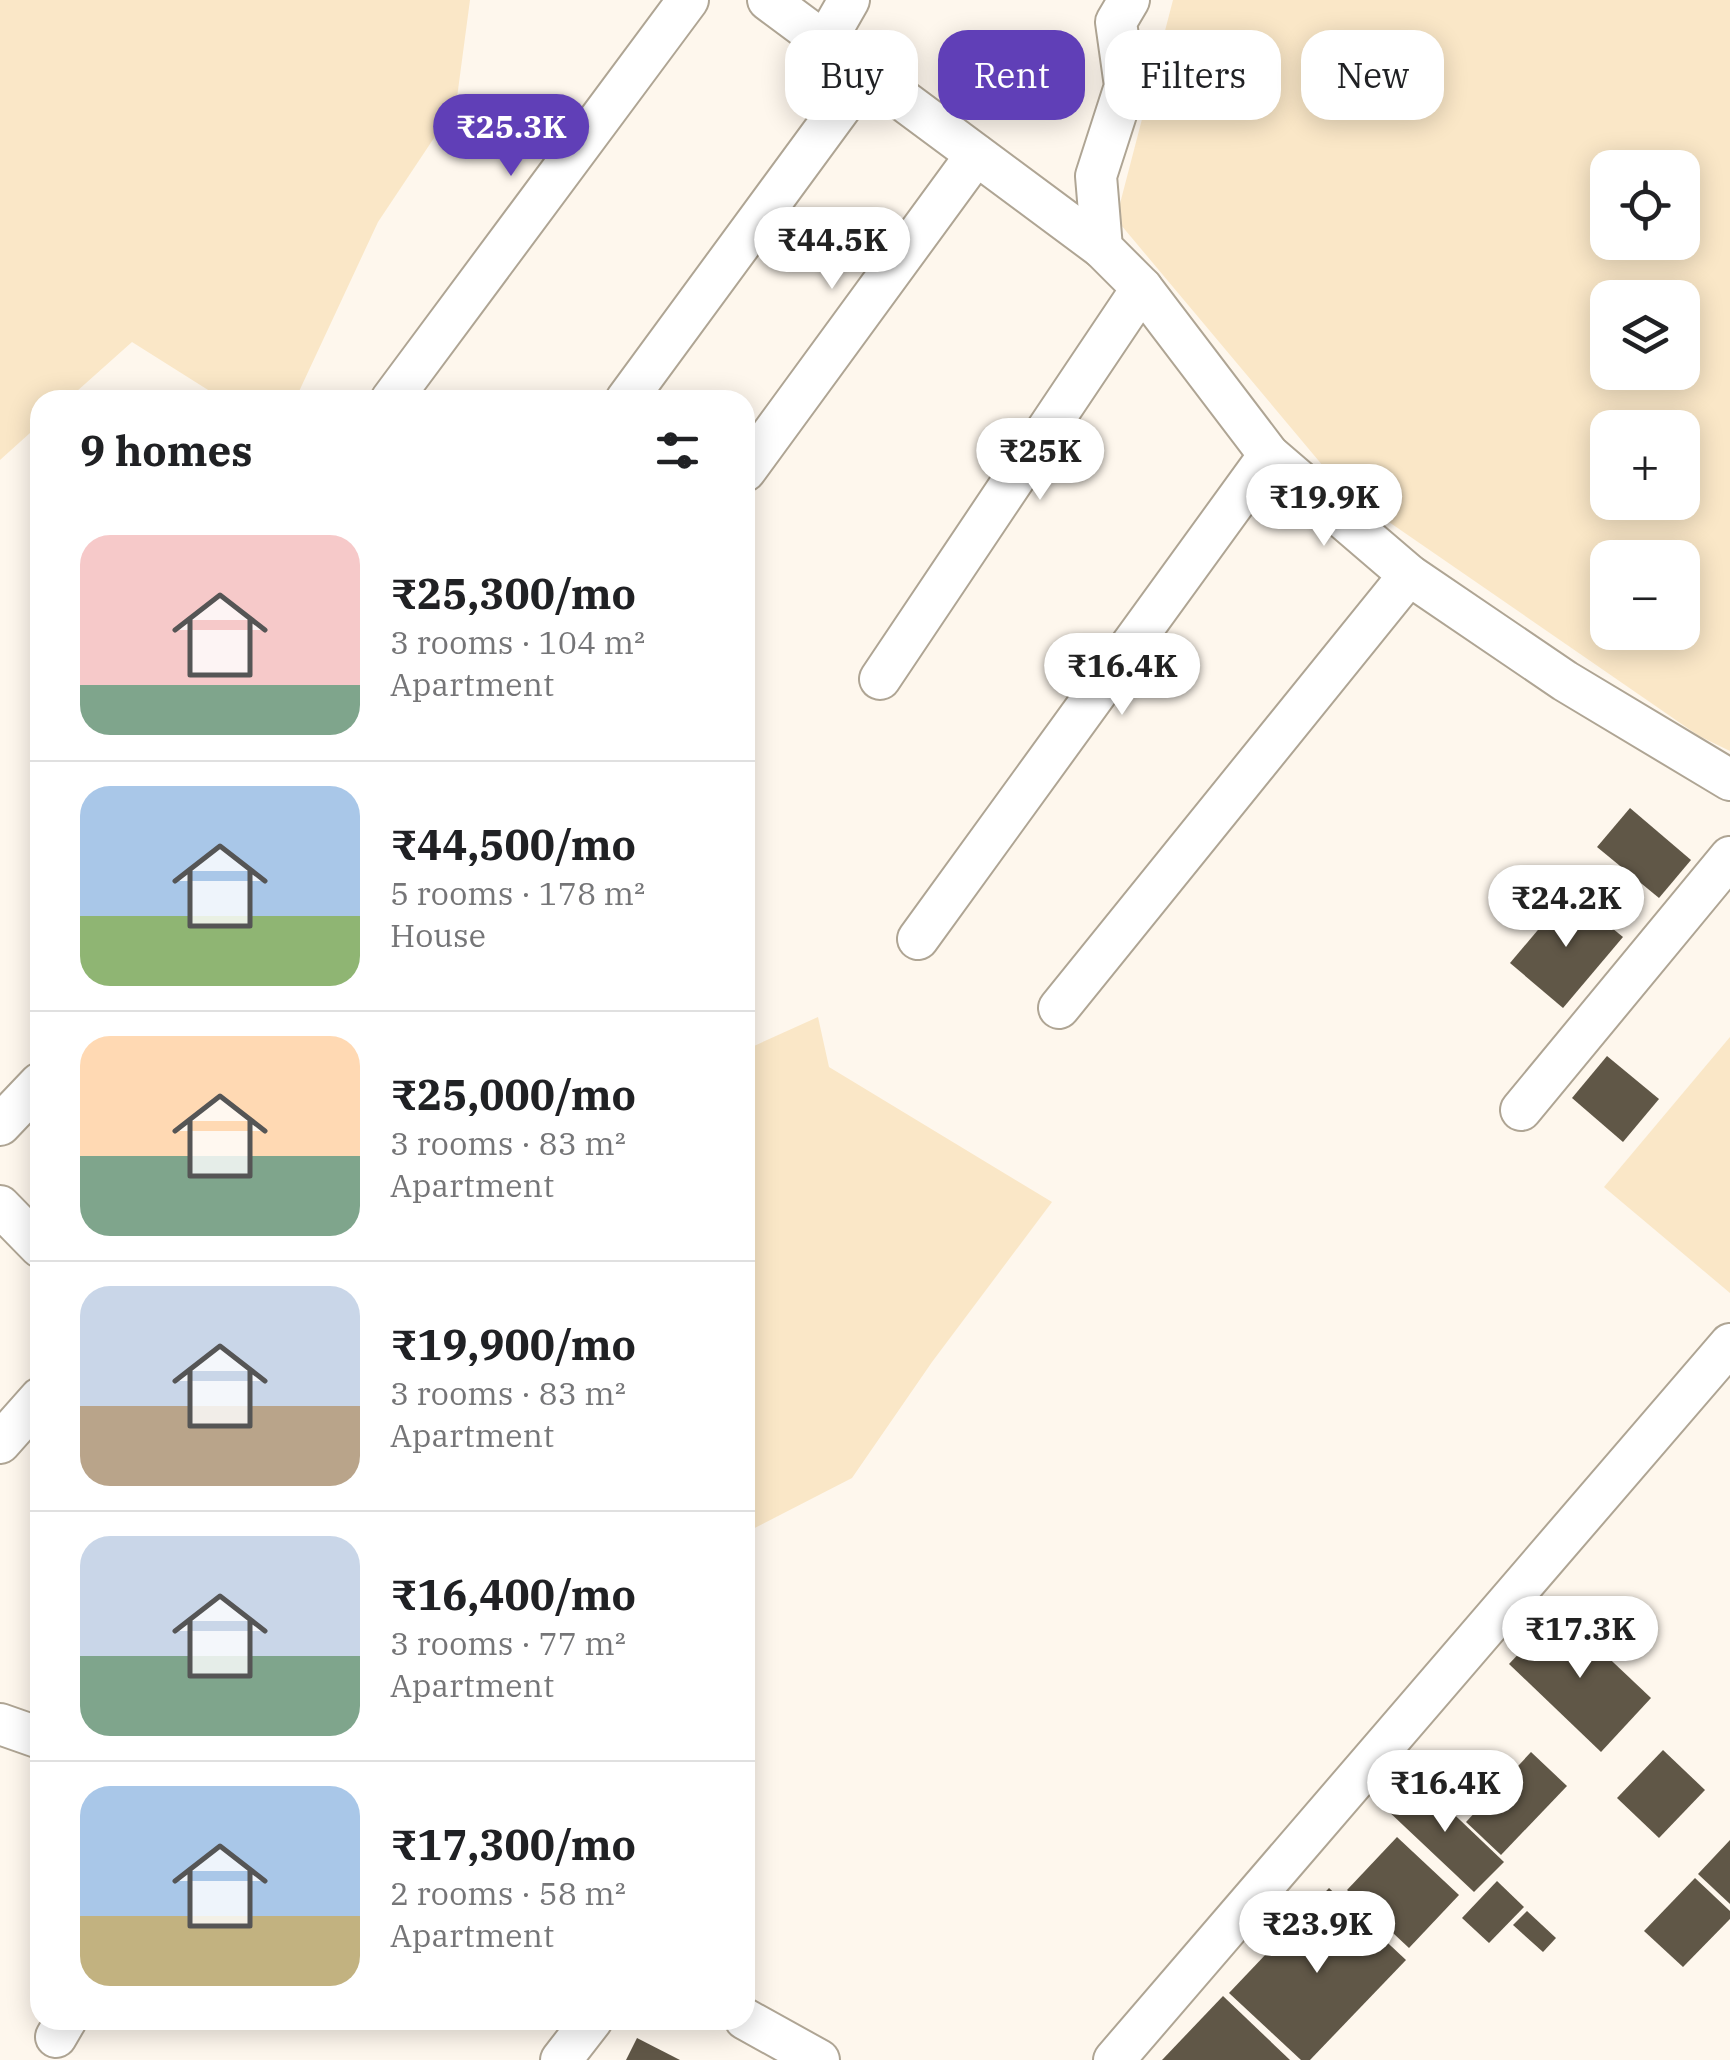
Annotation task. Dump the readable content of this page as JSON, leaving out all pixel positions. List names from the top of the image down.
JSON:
{
  "page": {
    "chip": [
      "Buy",
      "Rent",
      "Filters",
      "New"
    ],
    "price": [
      "₹25.3K",
      "₹44.5K",
      "₹25K",
      "₹19.9K",
      "₹16.4K",
      "₹24.2K",
      "₹17.3K",
      "₹16.4K",
      "₹23.9K"
    ],
    "map_buttons": ["+", "−"],
    "heading": "9 homes",
    "list": [
      {
        "name": "₹25,300/mo",
        "note": "3 rooms · 104 m² · Apartment"
      },
      {
        "name": "₹44,500/mo",
        "note": "5 rooms · 178 m² · House"
      },
      {
        "name": "₹25,000/mo",
        "note": "3 rooms · 83 m² · Apartment"
      },
      {
        "name": "₹19,900/mo",
        "note": "3 rooms · 83 m² · Apartment"
      },
      {
        "name": "₹16,400/mo",
        "note": "3 rooms · 77 m² · Apartment"
      },
      {
        "name": "₹17,300/mo",
        "note": "2 rooms · 58 m² · Apartment"
      }
    ]
  }
}
